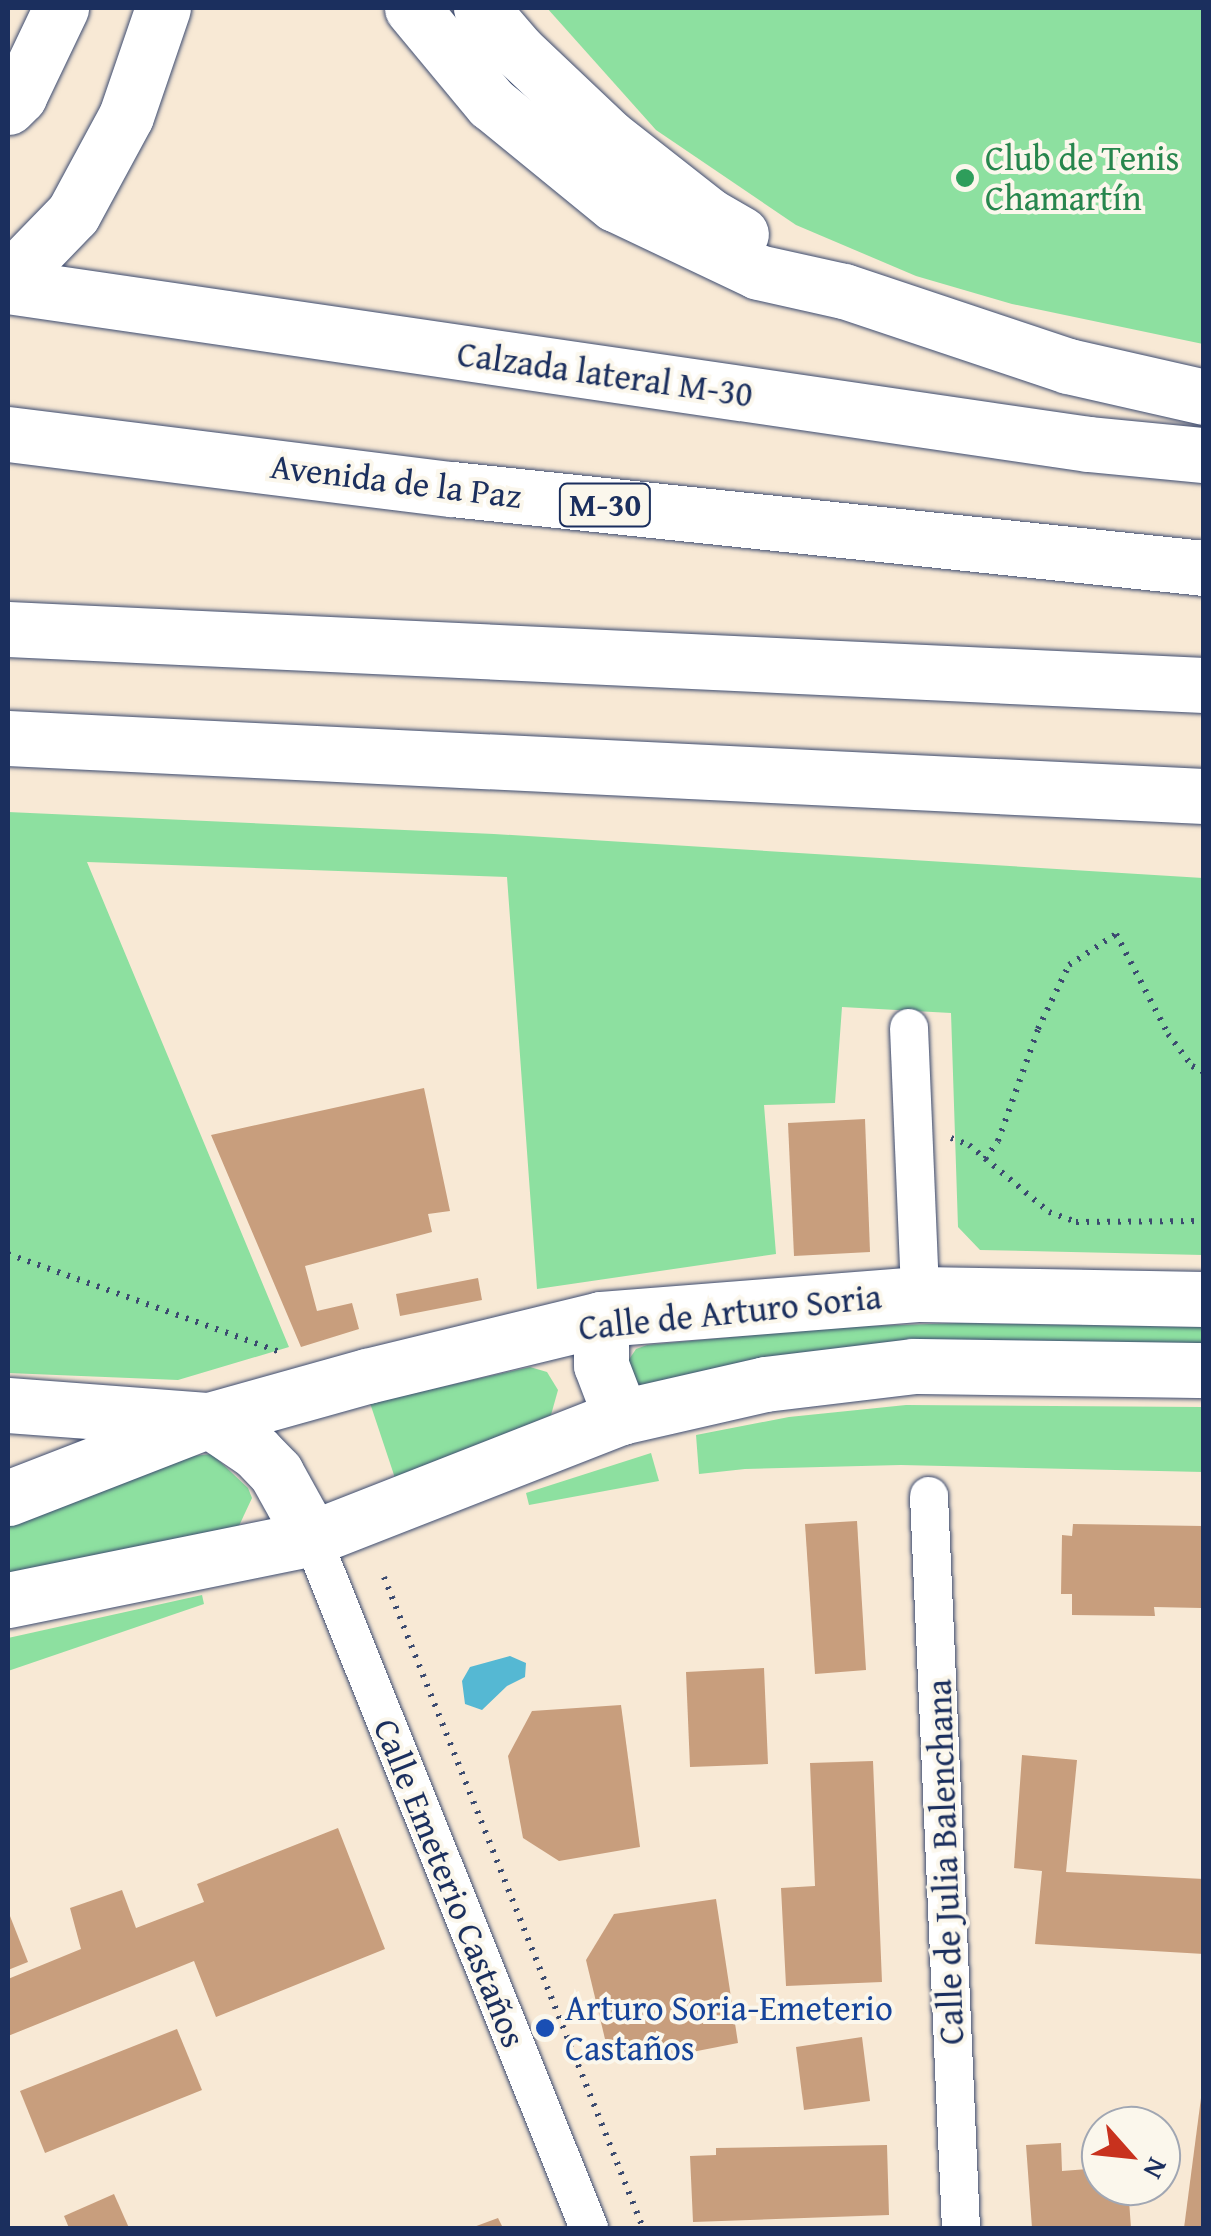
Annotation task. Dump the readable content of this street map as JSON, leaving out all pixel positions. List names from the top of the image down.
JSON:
{
  "streets": {
    "main road": [
      "Calzada lateral M-30",
      "Avenida de la Paz",
      "M-30",
      "Calle de Arturo Soria"
    ],
    "street": ["Calle de Julia Balenchana", "Calle Emeterio Castaños"]
  },
  "crossings": [
    ["Calle de Arturo Soria", "Calle Emeterio Castaños"]
  ],
  "places": ["Club de Tenis Chamartín", "Arturo Soria-Emeterio Castaños"],
  "north": "bottom right"
}
